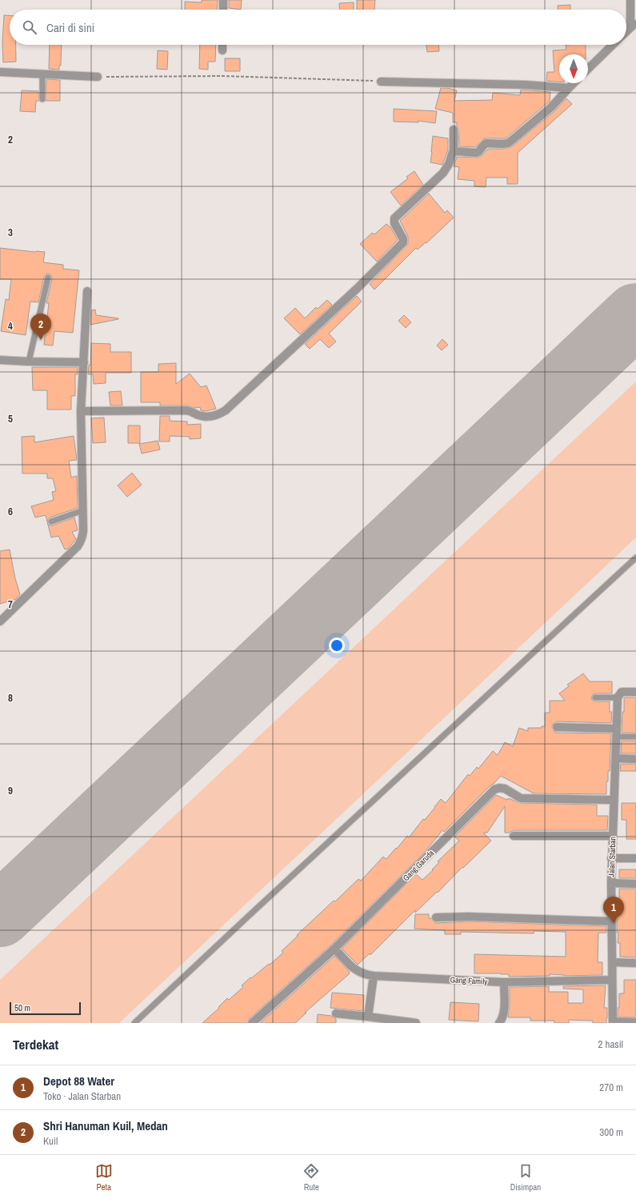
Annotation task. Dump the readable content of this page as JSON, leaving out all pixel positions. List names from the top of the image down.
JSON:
{
  "streets": {
    "street": ["Jalan Starban", "Gang Garuda", "Gang Family"]
  },
  "crossings": [
    ["Jalan Starban", "Gang Garuda"],
    ["Jalan Starban", "Gang Family"],
    ["Gang Garuda", "Gang Family"]
  ],
  "scale_bar": "50 m",
  "north": "bottom",
  "page": {
    "search": "Cari di sini",
    "pins": ["2", "1"],
    "scale": "50 m",
    "heading": ["Terdekat", "2 hasil"],
    "list": [
      {
        "mark": "1",
        "name": "Depot 88 Water",
        "note": "Toko · Jalan Starban",
        "value": "270 m"
      },
      {
        "mark": "2",
        "name": "Shri Hanuman Kuil, Medan",
        "note": "Kuil",
        "value": "300 m"
      }
    ],
    "nav": ["Peta", "Rute", "Disimpan"]
  },
  "grid": {
    "rows": [
      "2",
      "3",
      "4",
      "5",
      "6",
      "7",
      "8",
      "9"
    ]
  }
}
